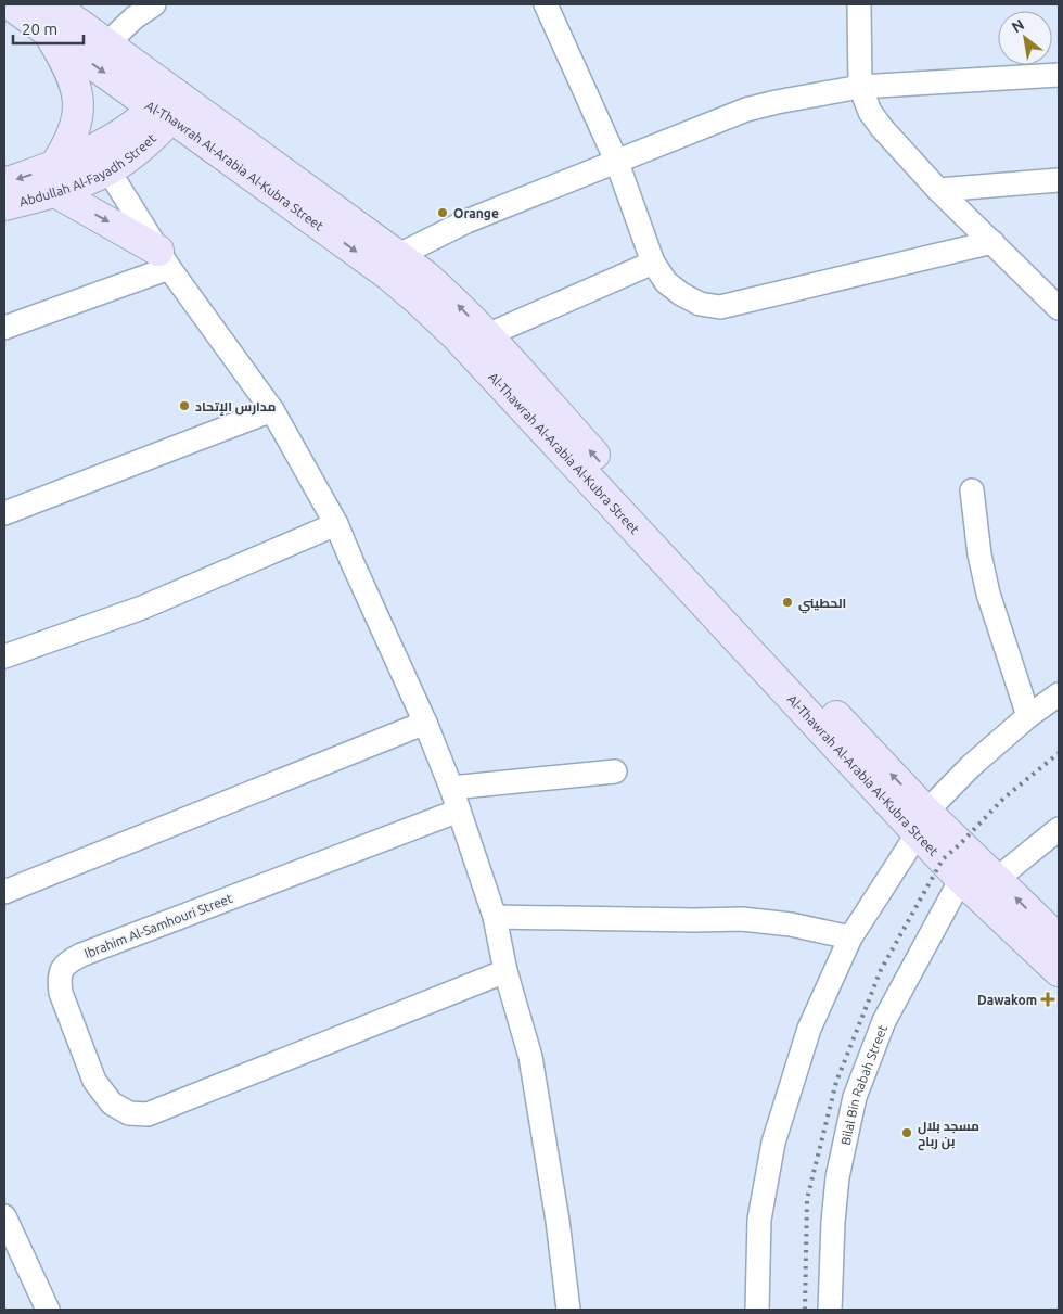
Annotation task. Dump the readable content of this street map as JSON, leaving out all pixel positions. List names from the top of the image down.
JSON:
{
  "streets": {
    "main road": ["Al-Thawrah Al-Arabia Al-Kubra Street", "Abdullah Al-Fayadh Street"],
    "street": ["Ibrahim Al-Samhouri Street", "Bilal Bin Rabah Street"]
  },
  "crossings": [
    ["Al-Thawrah Al-Arabia Al-Kubra Street", "Abdullah Al-Fayadh Street"],
    ["Al-Thawrah Al-Arabia Al-Kubra Street", "Bilal Bin Rabah Street"]
  ],
  "places": {
    "other": [
      "Orange",
      "مدارس الإتحاد",
      "الحطيني",
      "مسجد بلال بن رباح"
    ],
    "health": ["Dawakom"]
  },
  "scale_bar": "20 m",
  "north": "top left"
}
